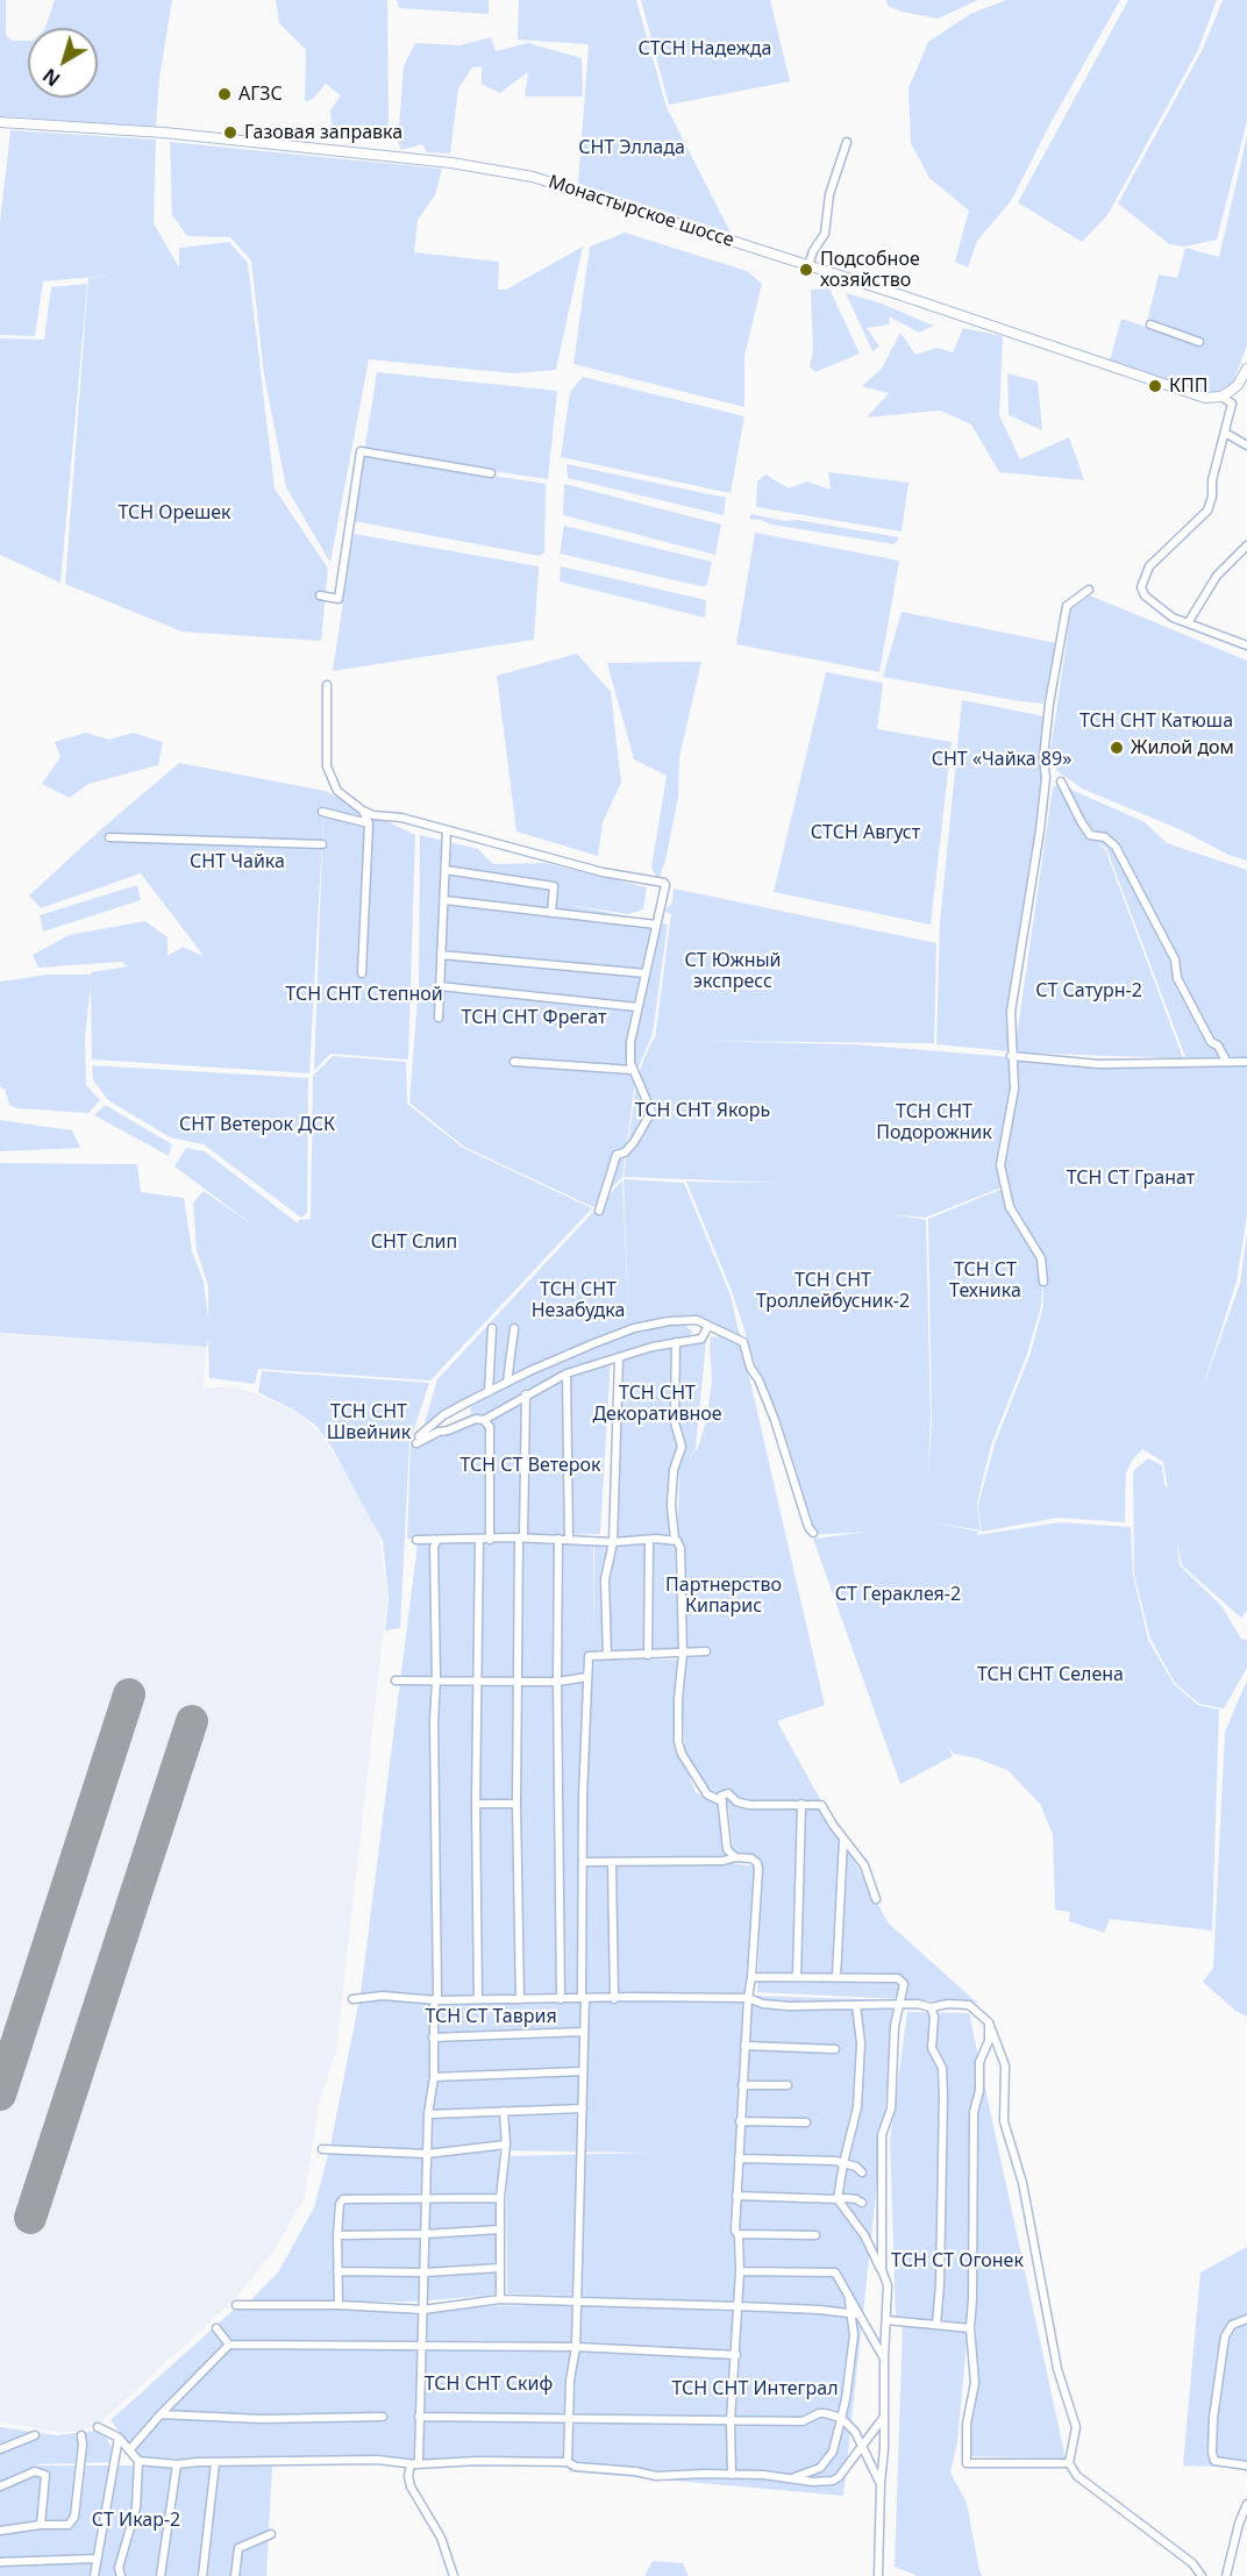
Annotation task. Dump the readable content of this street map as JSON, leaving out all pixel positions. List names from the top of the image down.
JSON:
{
  "streets": {
    "main road": ["Монастырское шоссе"]
  },
  "parks": [
    "СТСН Надежда",
    "СНТ Эллада",
    "ТСН Орешек",
    "ТСН СНТ Катюша",
    "СНТ «Чайка 89»",
    "СТСН Август",
    "СНТ Чайка",
    "СТ Южный экспресс",
    "СТ Сатурн-2",
    "ТСН СНТ Степной",
    "ТСН СНТ Фрегат",
    "ТСН СНТ Якорь",
    "ТСН СНТ Подорожник",
    "СНТ Ветерок ДСК",
    "ТСН СТ Гранат",
    "СНТ Слип",
    "ТСН СТ Техника",
    "ТСН СНТ Троллейбусник-2",
    "ТСН СНТ Незабудка",
    "ТСН СНТ Декоративное",
    "ТСН СНТ Швейник",
    "ТСН СТ Ветерок",
    "Партнерство Кипарис",
    "СТ Гераклея-2",
    "ТСН СНТ Селена",
    "ТСН СТ Таврия",
    "ТСН СТ Огонек",
    "ТСН СНТ Скиф",
    "ТСН СНТ Интеграл",
    "СТ Икар-2"
  ],
  "places": [
    "АГЗС",
    "Газовая заправка",
    "Подсобное хозяйство",
    "КПП",
    "Жилой дом"
  ],
  "north": "bottom left"
}
